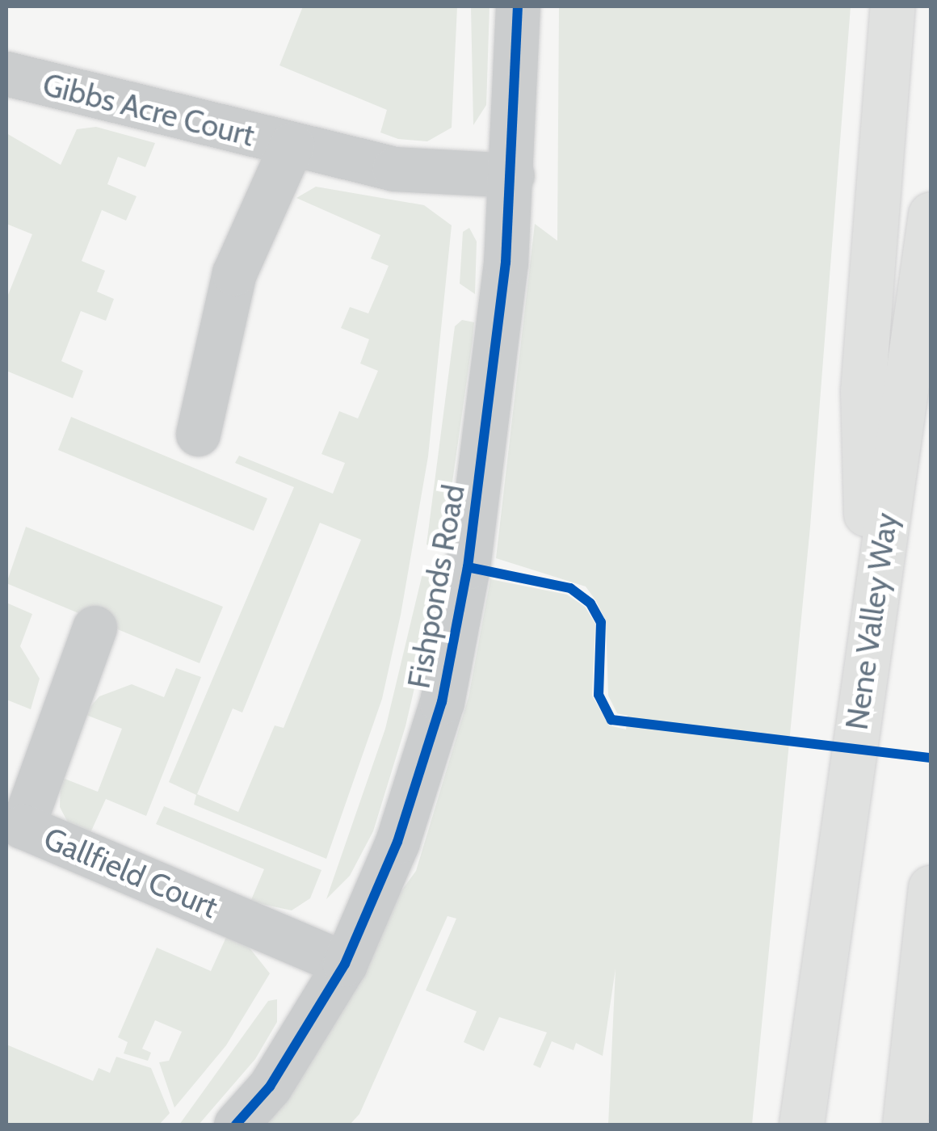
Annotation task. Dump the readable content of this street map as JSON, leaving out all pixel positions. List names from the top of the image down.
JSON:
{
  "streets": {
    "highway": ["Nene Valley Way"],
    "street": ["Gibbs Acre Court", "Fishponds Road", "Gallfield Court"]
  },
  "crossings": [
    ["Gibbs Acre Court", "Fishponds Road"],
    ["Fishponds Road", "Gallfield Court"]
  ]
}
